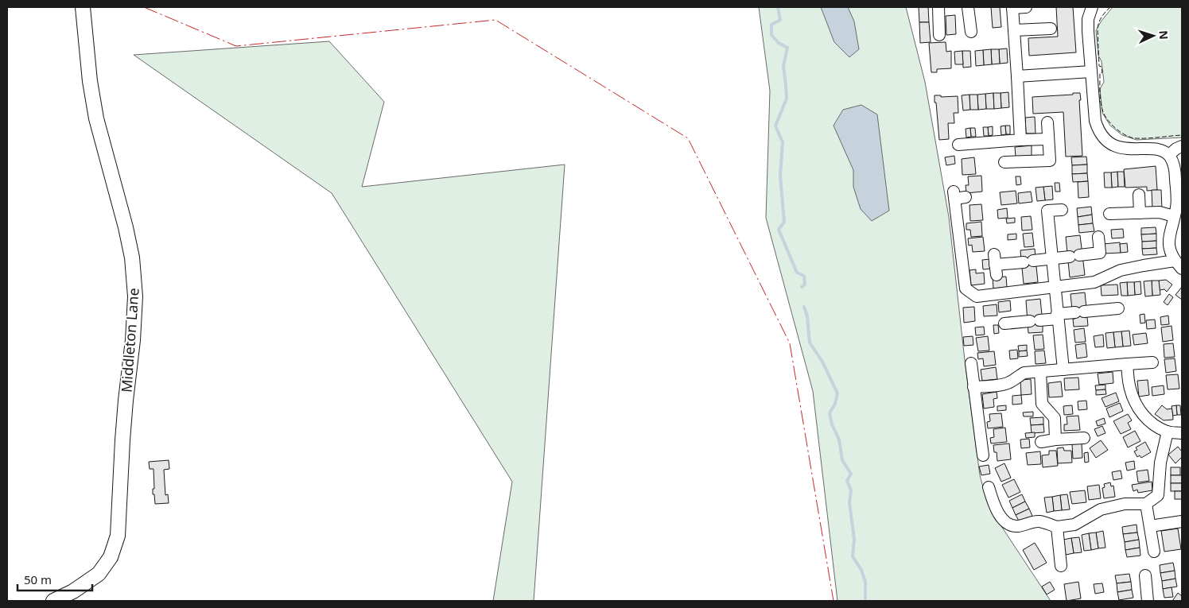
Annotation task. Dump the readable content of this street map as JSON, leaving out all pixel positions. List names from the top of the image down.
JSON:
{
  "streets": {
    "main road": ["Middleton Lane"]
  },
  "scale_bar": "50 m",
  "north": "right"
}
